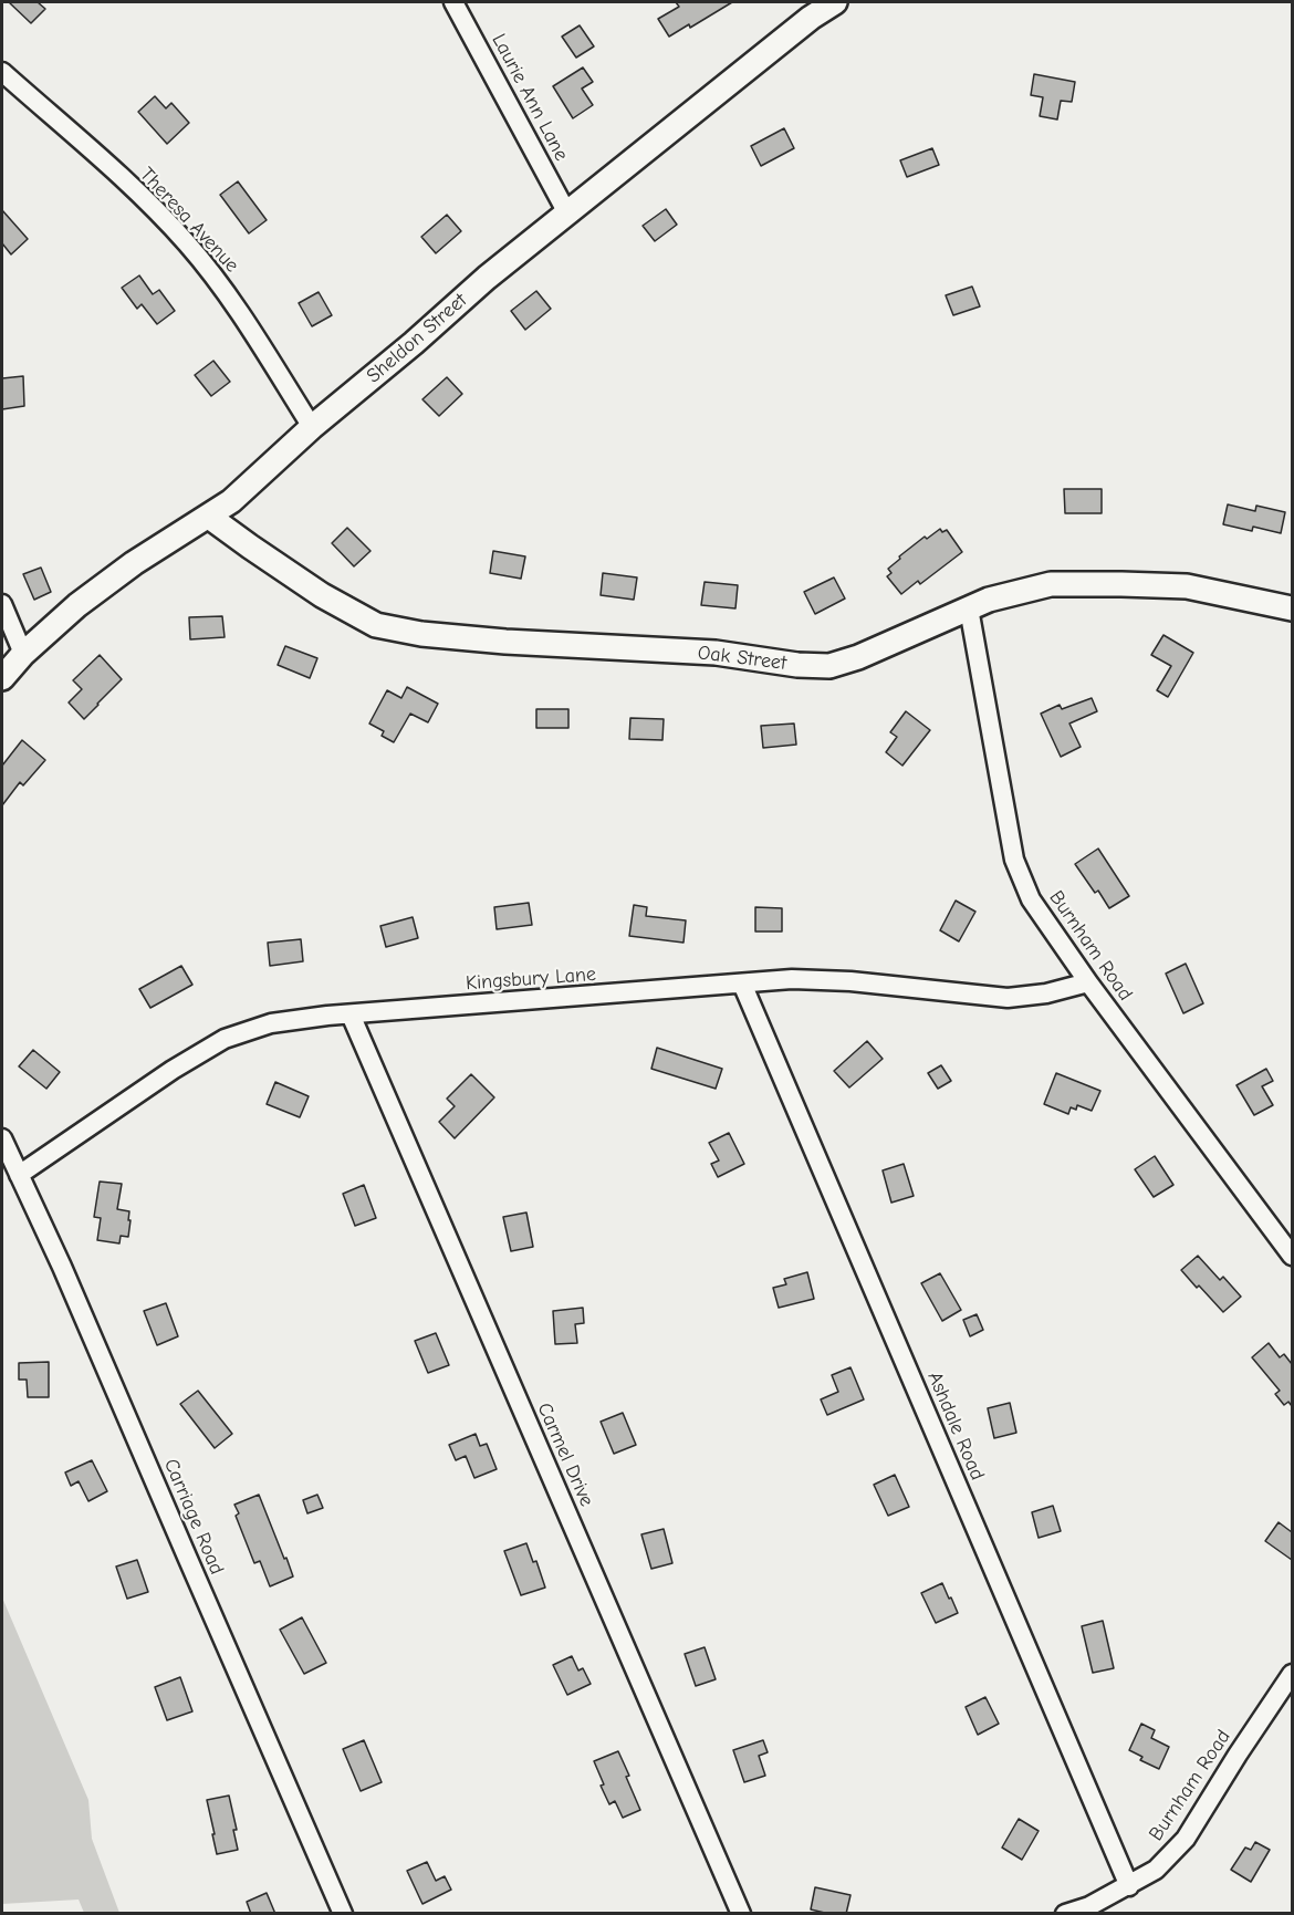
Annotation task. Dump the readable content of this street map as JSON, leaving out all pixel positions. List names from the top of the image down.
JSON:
{
  "streets": {
    "street": [
      "Laurie Ann Lane",
      "Theresa Avenue",
      "Sheldon Street",
      "Oak Street",
      "Burnham Road",
      "Kingsbury Lane",
      "Ashdale Road",
      "Carmel Drive",
      "Carriage Road"
    ]
  },
  "crossings": [
    ["Laurie Ann Lane", "Sheldon Street"],
    ["Theresa Avenue", "Sheldon Street"],
    ["Sheldon Street", "Oak Street"],
    ["Oak Street", "Burnham Road"],
    ["Burnham Road", "Kingsbury Lane"],
    ["Burnham Road", "Ashdale Road"],
    ["Kingsbury Lane", "Ashdale Road"],
    ["Kingsbury Lane", "Carmel Drive"],
    ["Kingsbury Lane", "Carriage Road"]
  ]
}
